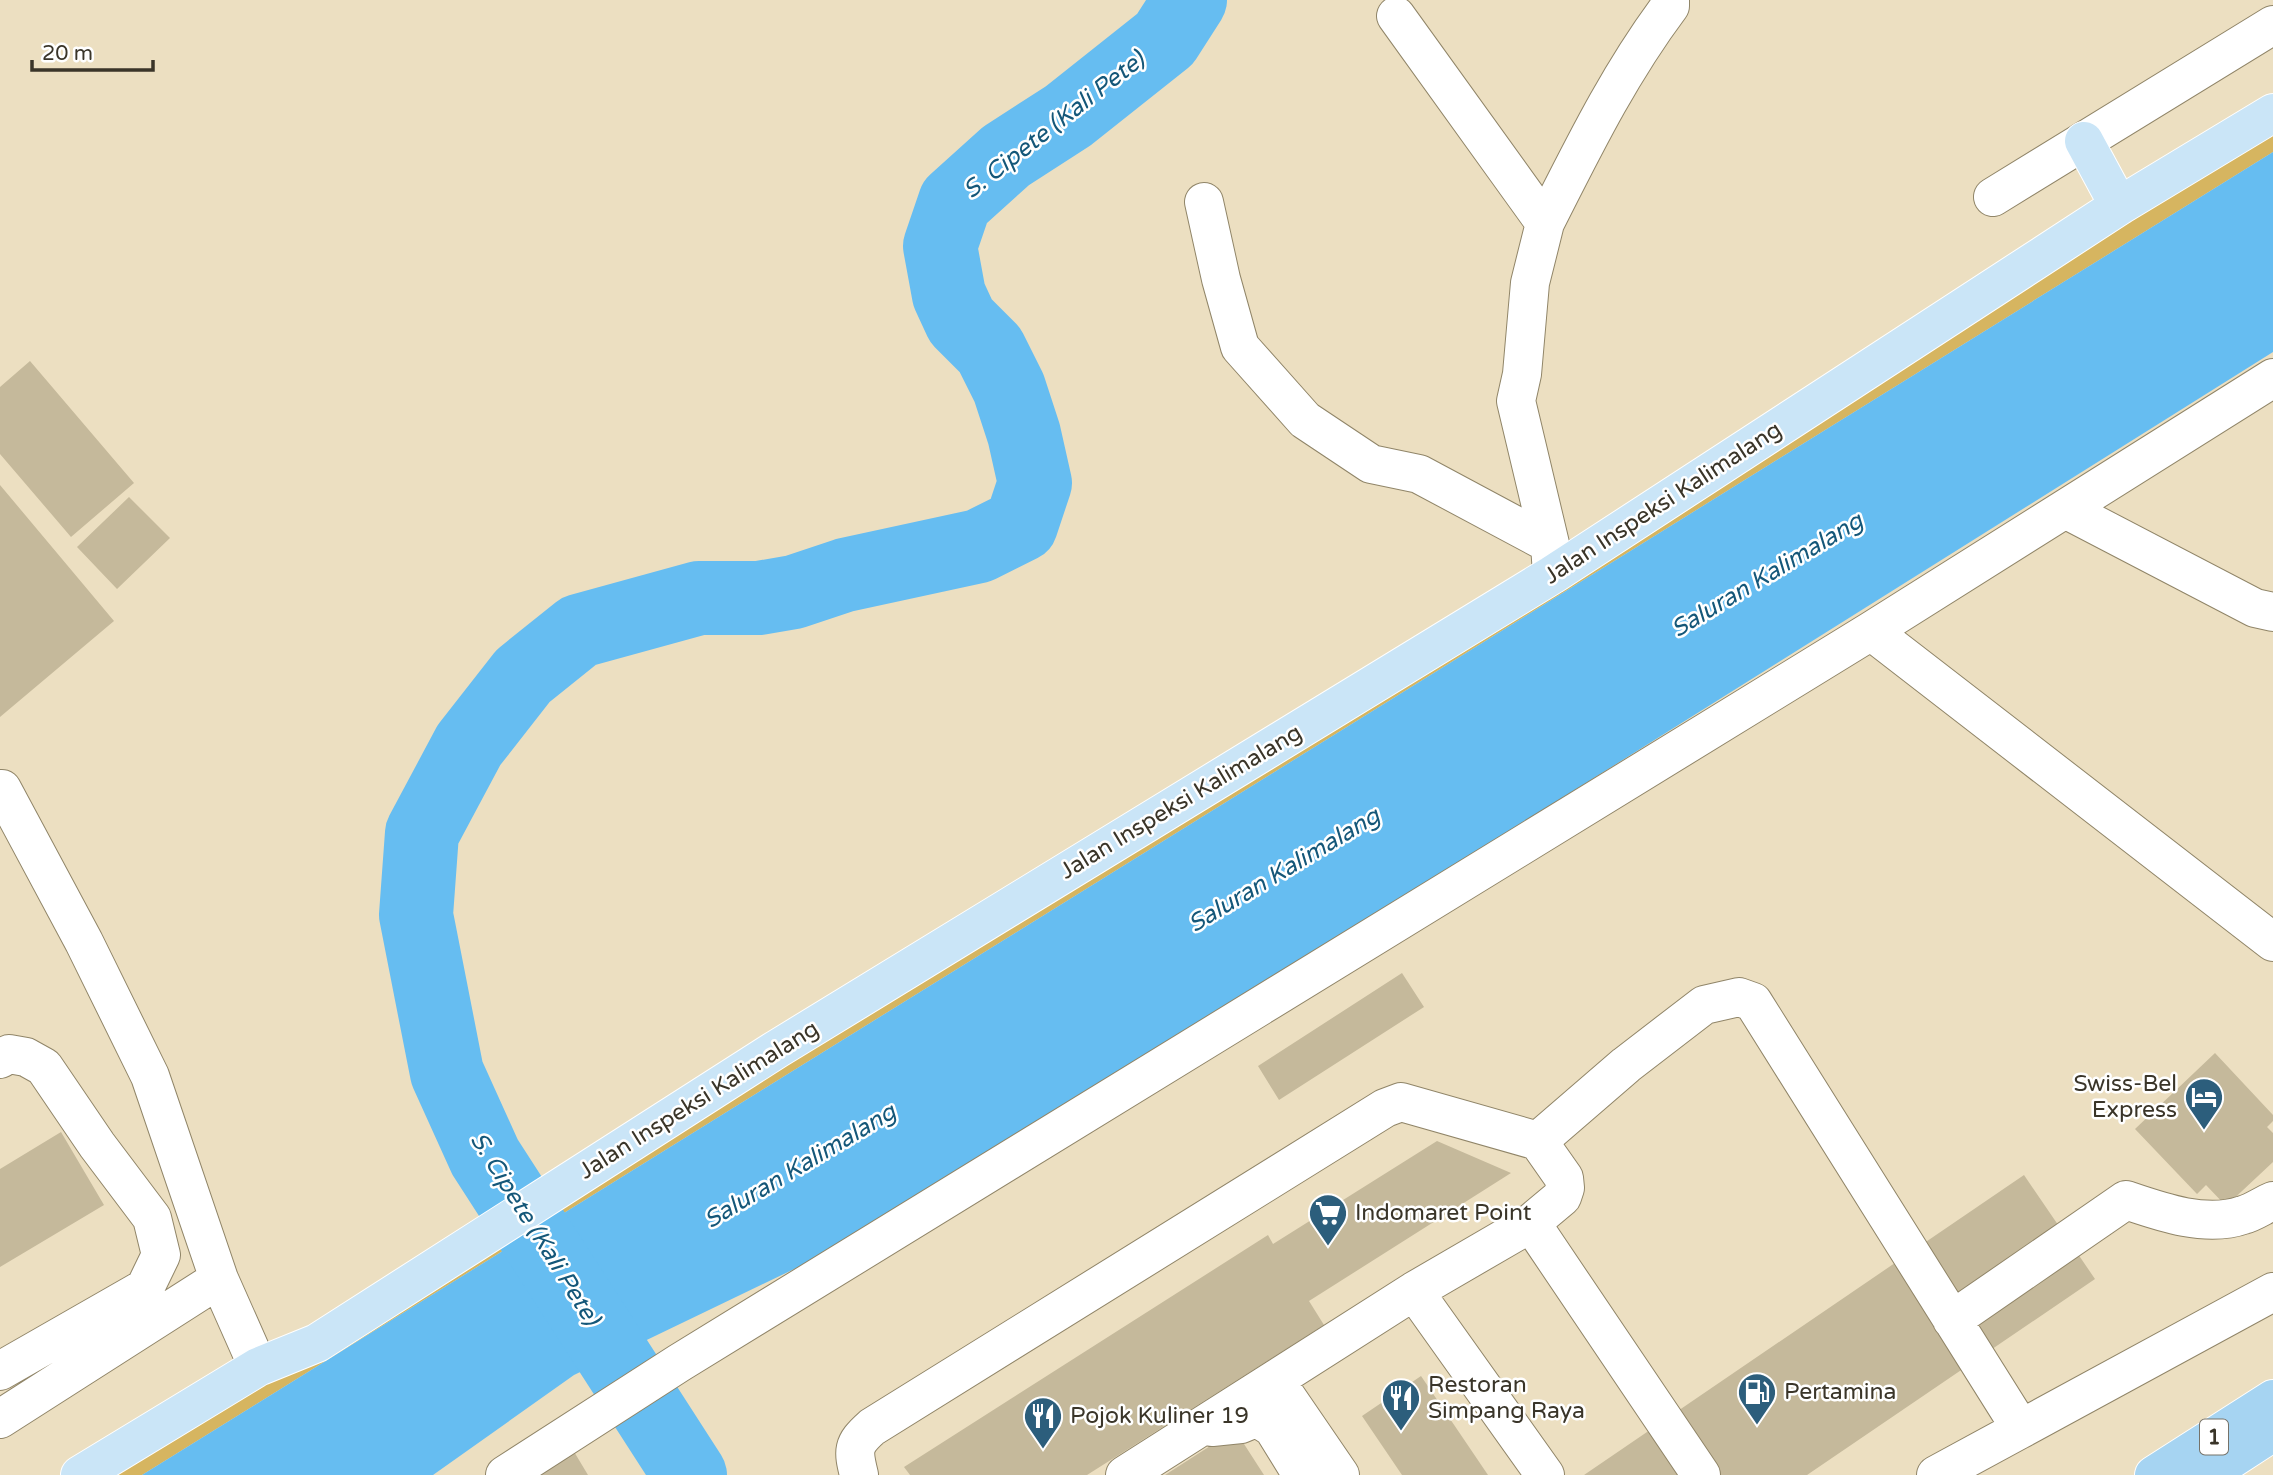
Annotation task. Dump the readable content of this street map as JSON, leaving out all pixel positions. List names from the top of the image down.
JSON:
{
  "streets": {
    "highway": ["1"],
    "main road": ["Jalan Inspeksi Kalimalang"]
  },
  "water": ["S. Cipete (Kali Pete)", "Saluran Kalimalang"],
  "places": {
    "hotel": ["Swiss-Bel Express"],
    "supermarket": ["Indomaret Point"],
    "fuel station": ["Pertamina"],
    "restaurant": ["Restoran Simpang Raya", "Pojok Kuliner 19"]
  },
  "scale_bar": "20 m"
}
